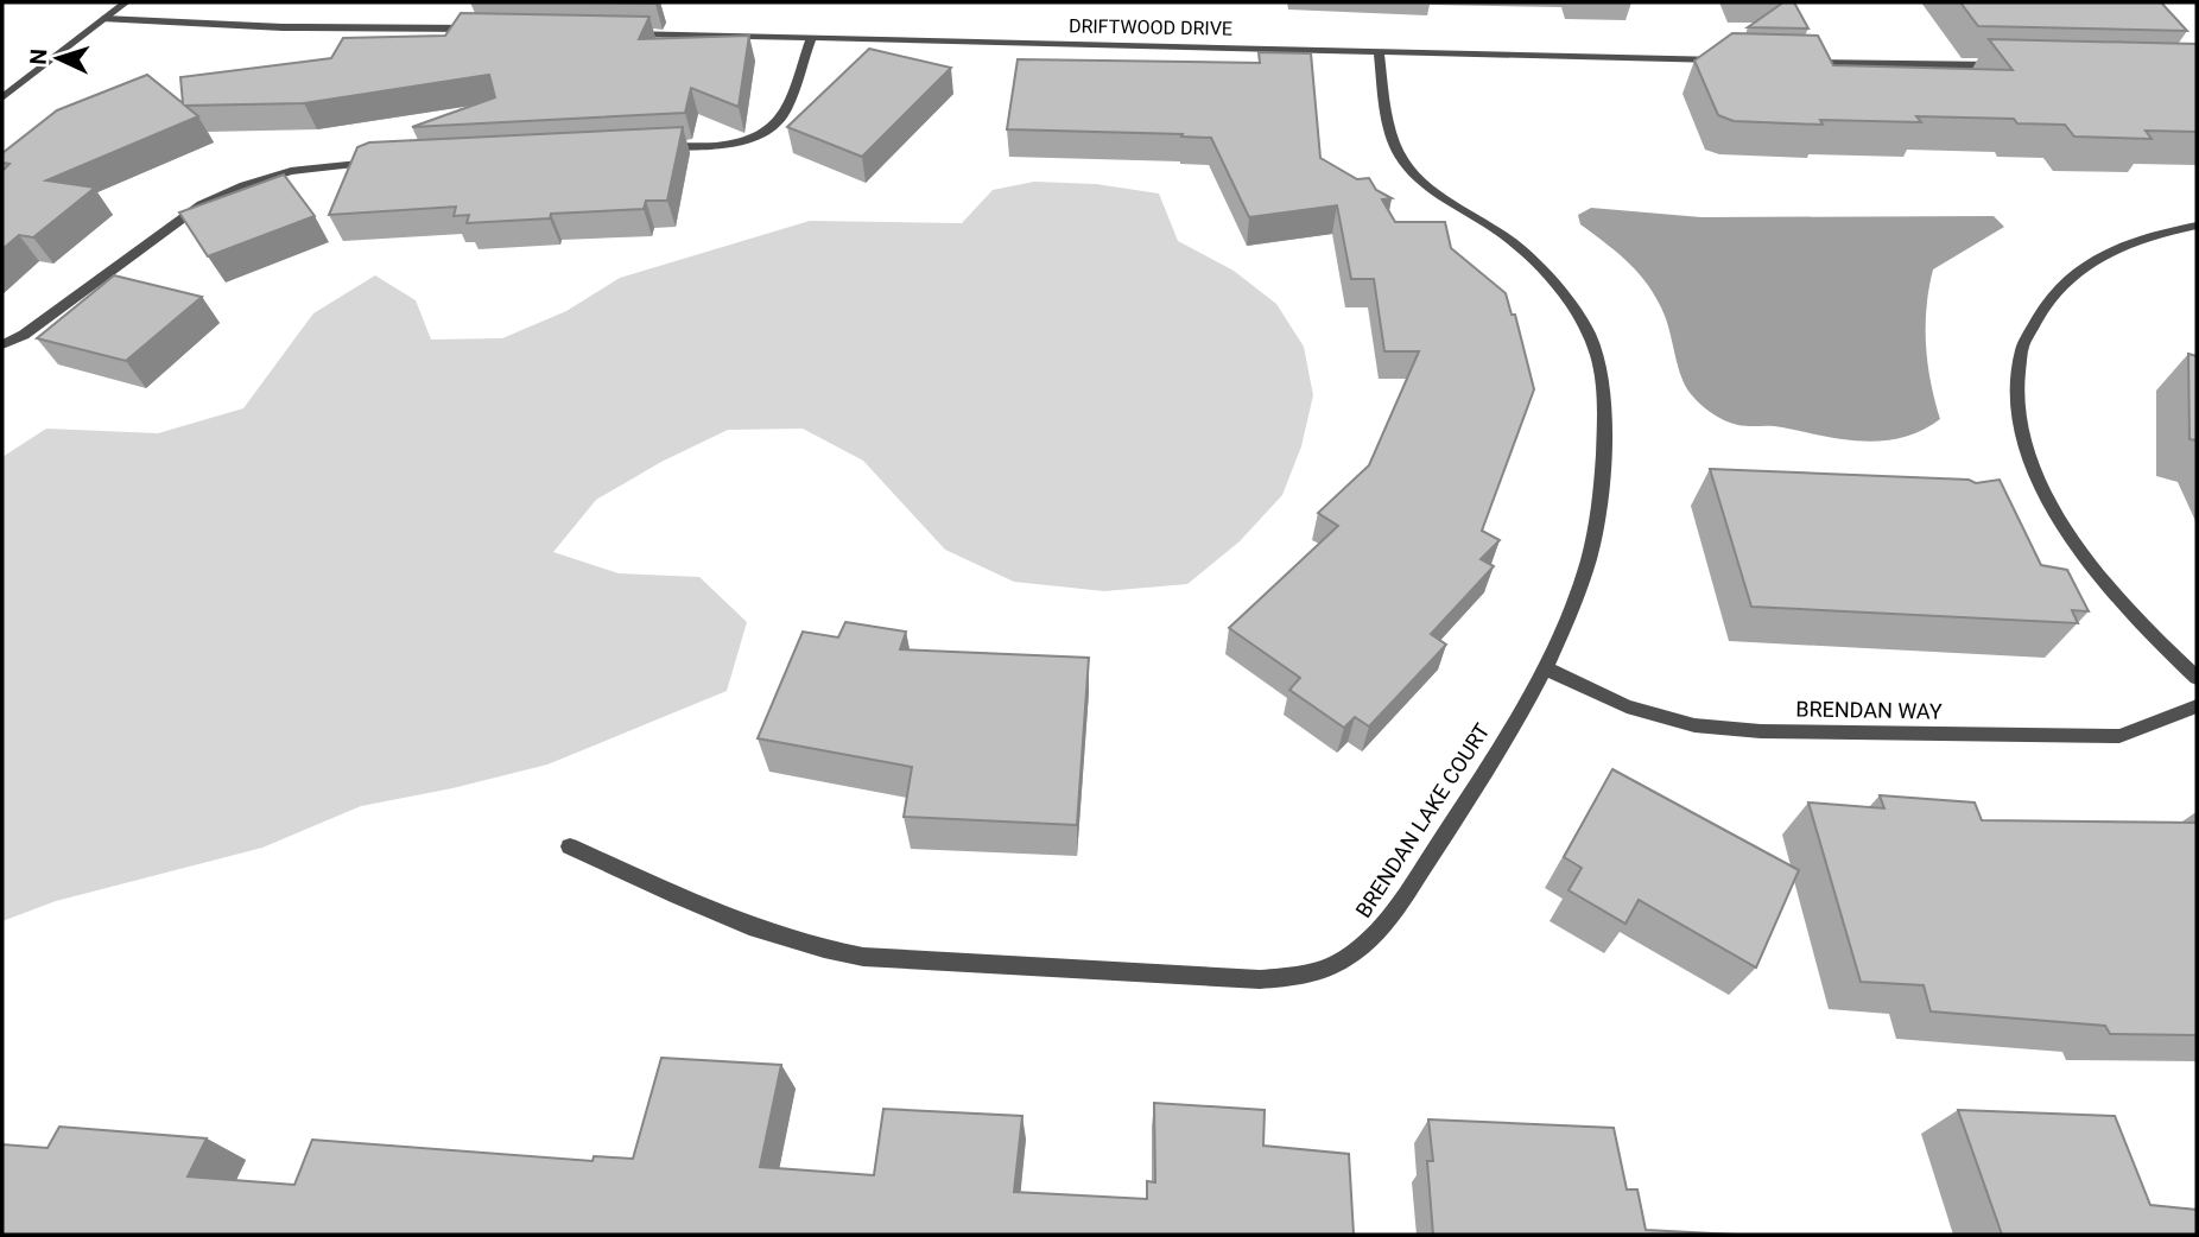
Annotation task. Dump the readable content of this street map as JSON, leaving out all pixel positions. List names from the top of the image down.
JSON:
{
  "streets": {
    "street": ["DRIFTWOOD DRIVE", "BRENDAN WAY", "BRENDAN LAKE COURT"]
  },
  "crossings": [
    ["DRIFTWOOD DRIVE", "BRENDAN LAKE COURT"],
    ["BRENDAN WAY", "BRENDAN LAKE COURT"]
  ],
  "north": "left"
}
